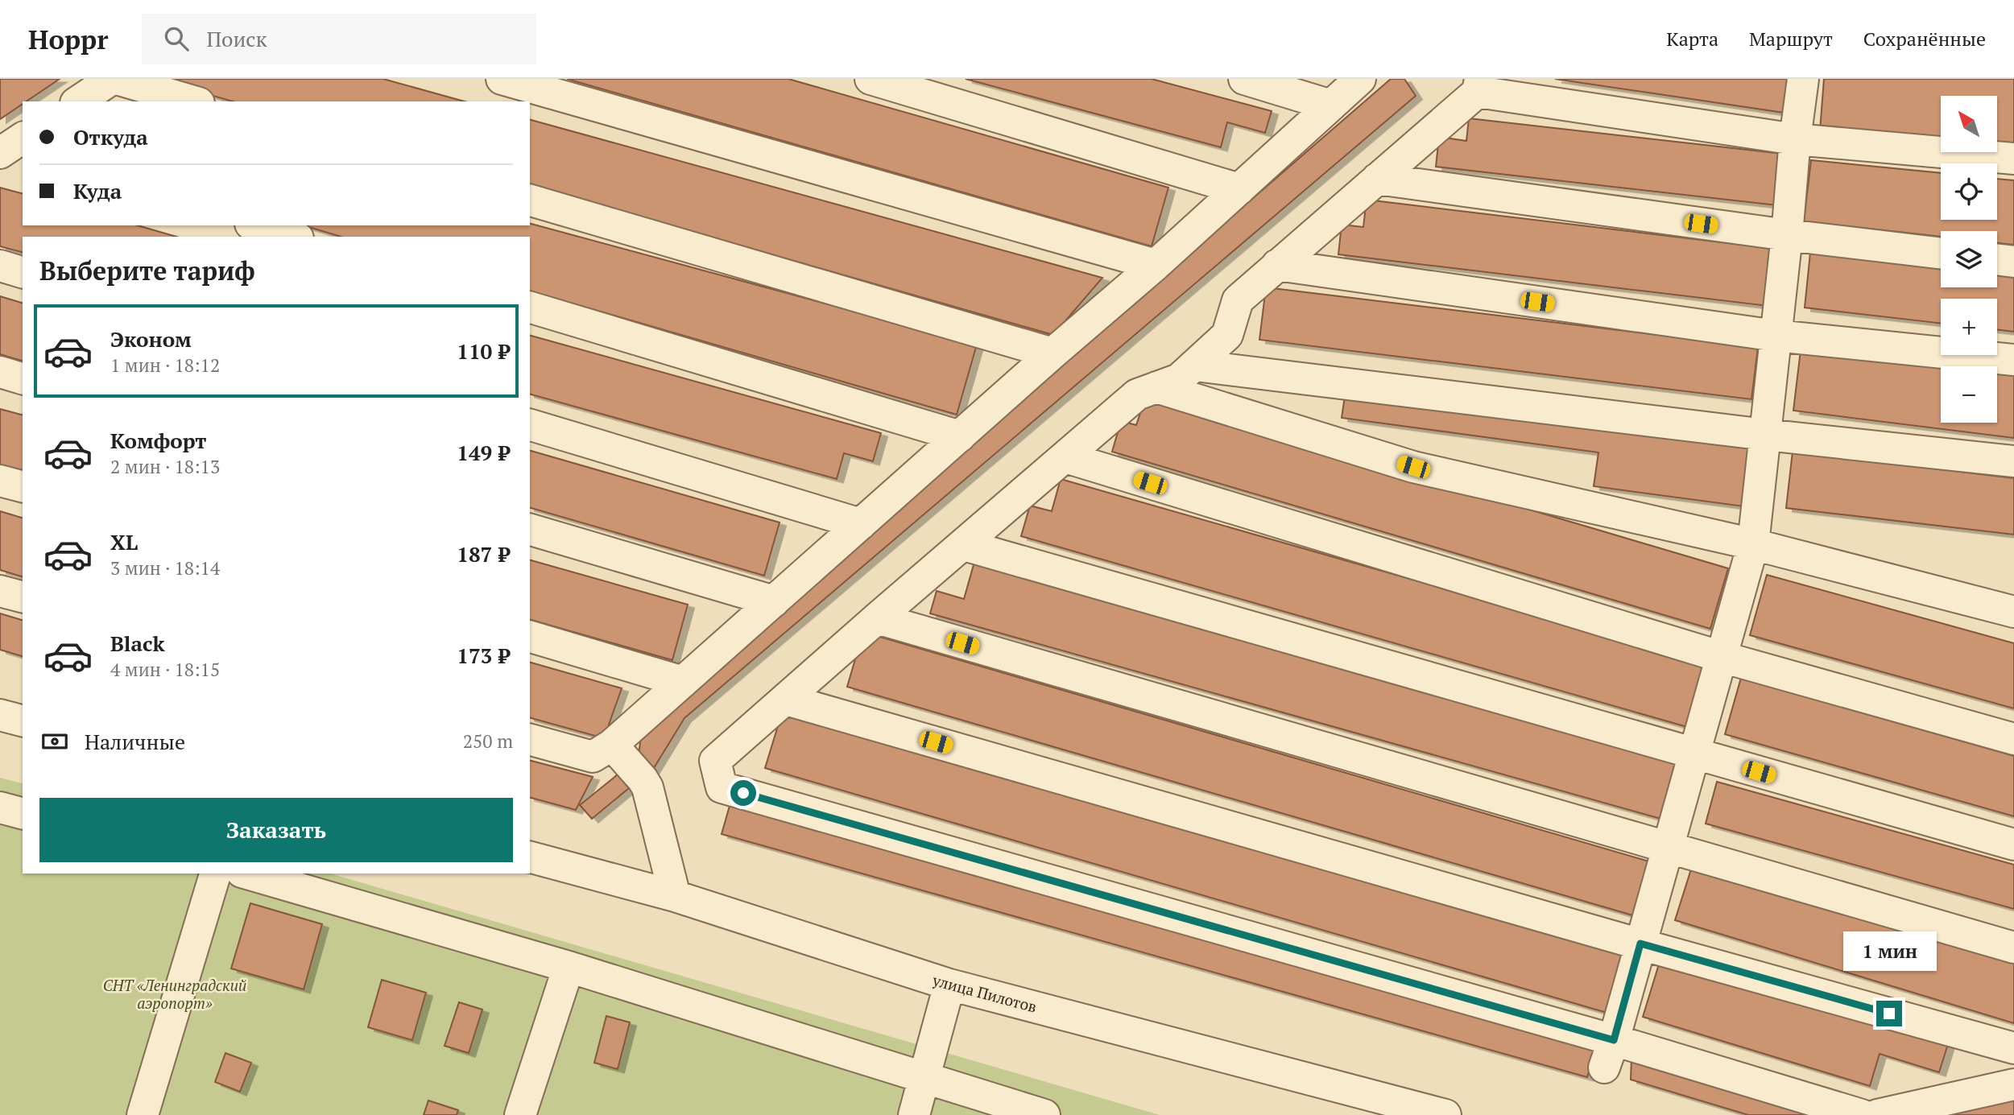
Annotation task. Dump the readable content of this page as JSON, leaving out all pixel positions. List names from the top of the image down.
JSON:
{
  "streets": {
    "street": ["улица Пилотов"]
  },
  "parks": ["СНТ «Ленинградский аэропорт»"],
  "north": "top left",
  "page": {
    "header": "Hoppr",
    "search": "Поиск",
    "nav": ["Карта", "Маршрут", "Сохранённые"],
    "map_buttons": ["+", "−"],
    "banner": ["Откуда", "Куда"],
    "heading": "Выберите тариф",
    "list": [
      {
        "name": "Эконом",
        "note": "1 мин · 18:12",
        "value": "110 ₽"
      },
      {
        "name": "Комфорт",
        "note": "2 мин · 18:13",
        "value": "149 ₽"
      },
      {
        "name": "XL",
        "note": "3 мин · 18:14",
        "value": "187 ₽"
      },
      {
        "name": "Black",
        "note": "4 мин · 18:15",
        "value": "173 ₽"
      }
    ],
    "pay": ["Наличные", "250 m"],
    "buttons": "Заказать",
    "bubble": "1 мин"
  }
}
